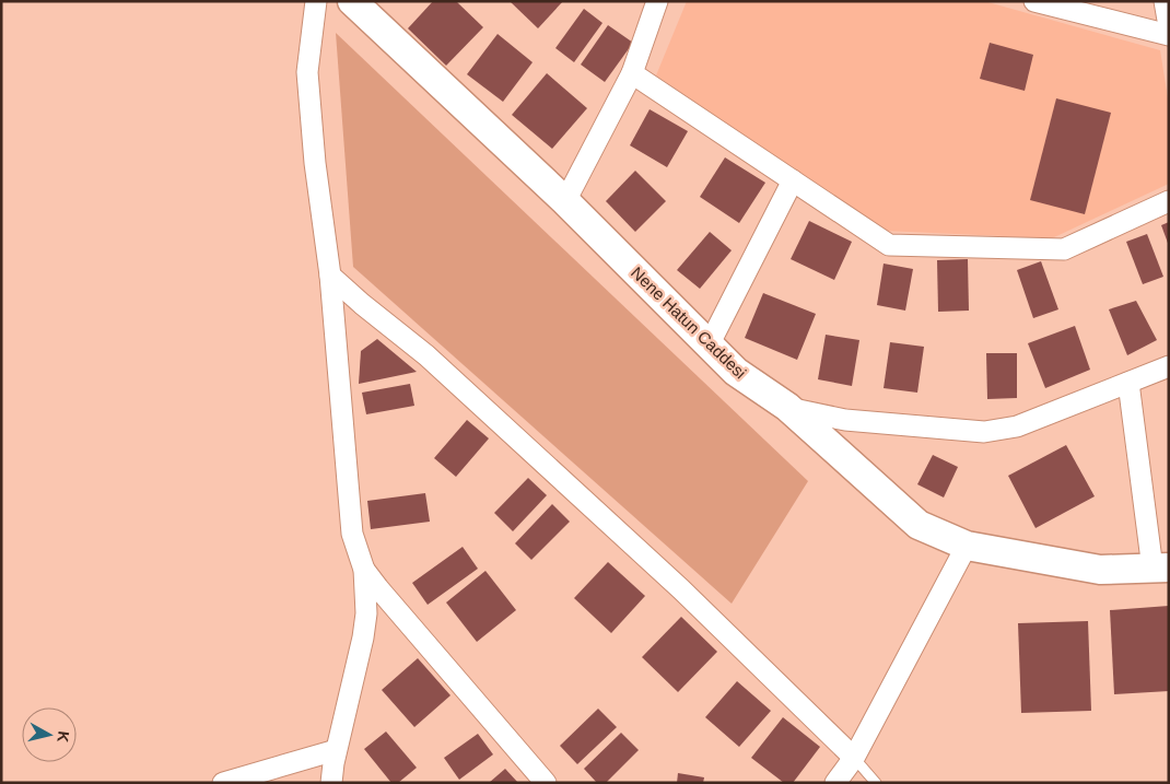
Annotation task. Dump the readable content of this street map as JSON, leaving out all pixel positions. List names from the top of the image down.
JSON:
{
  "streets": {
    "street": ["Nene Hatun Caddesi"]
  },
  "north": "right"
}
